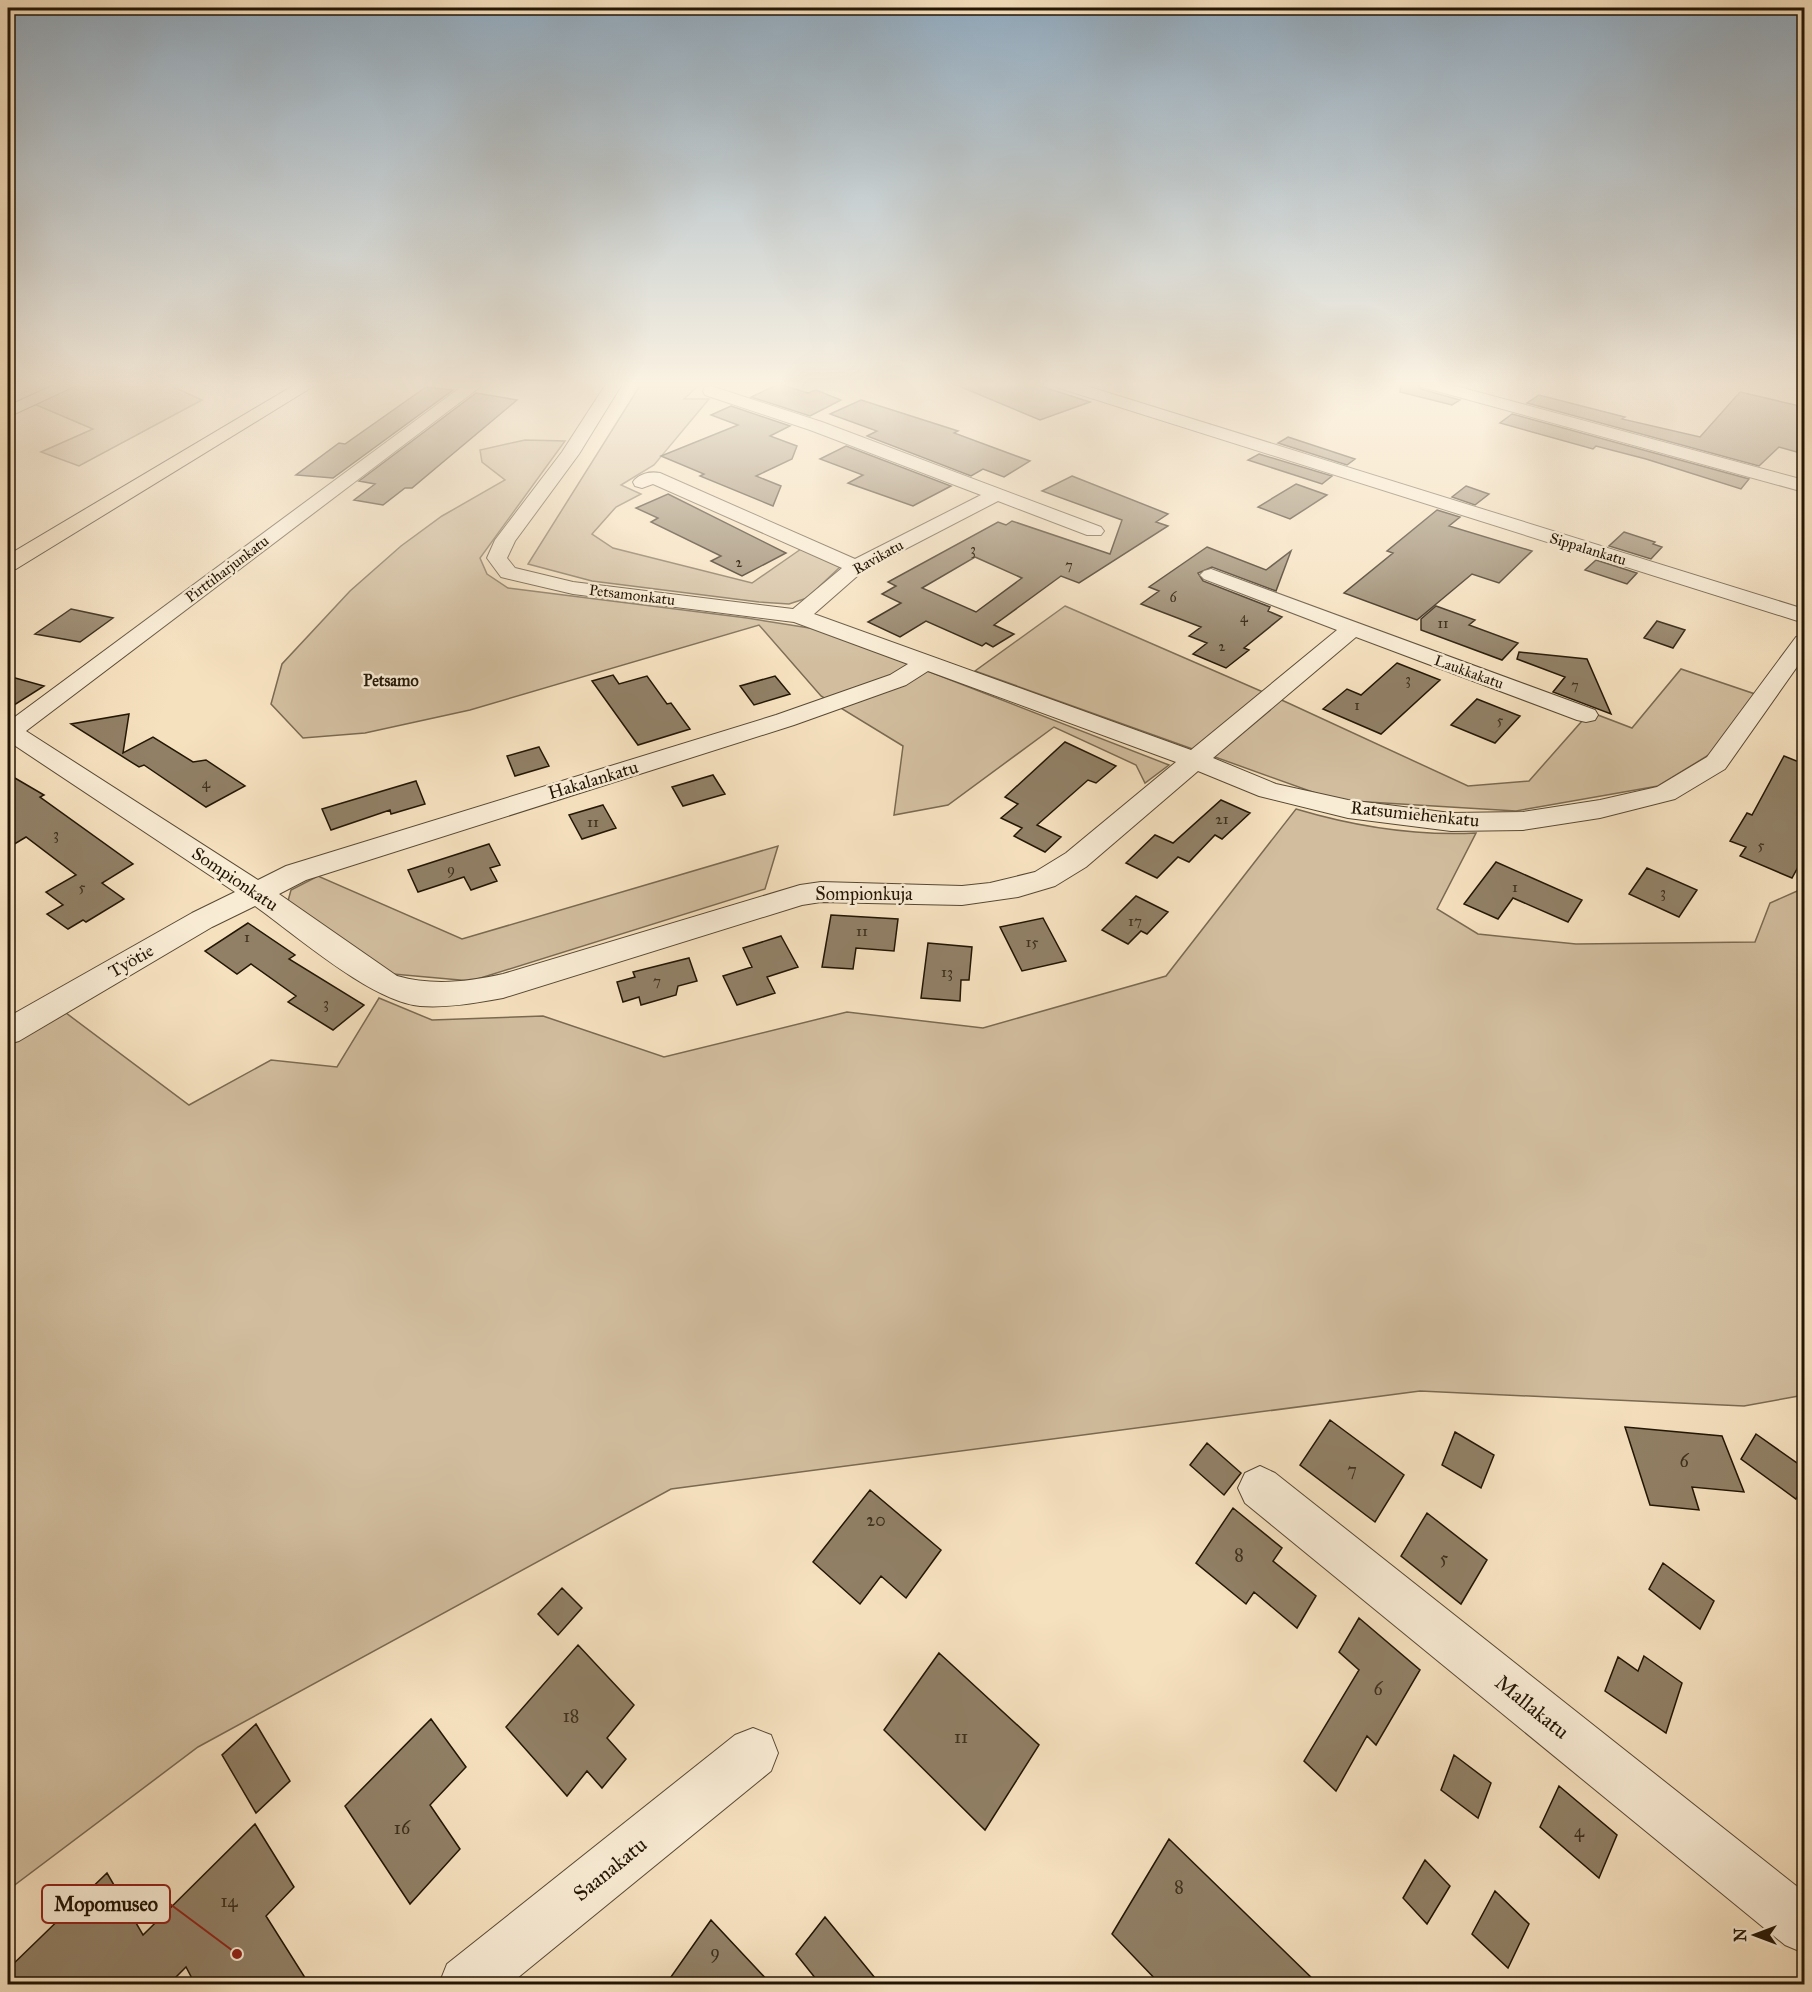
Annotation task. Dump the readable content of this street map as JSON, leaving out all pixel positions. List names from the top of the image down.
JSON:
{
  "streets": {
    "street": [
      "Sippalankatu",
      "Ravikatu",
      "Pirttiharjunkatu",
      "Petsamonkatu",
      "Laukkakatu",
      "Hakalankatu",
      "Ratsumiehenkatu",
      "Sompionkatu",
      "Sompionkuja",
      "Työtie",
      "Mallakatu",
      "Saanakatu"
    ]
  },
  "crossings": [
    ["Ravikatu", "Petsamonkatu"],
    ["Pirttiharjunkatu", "Sompionkatu"],
    ["Petsamonkatu", "Hakalankatu"],
    ["Petsamonkatu", "Ratsumiehenkatu"],
    ["Hakalankatu", "Sompionkatu"],
    ["Hakalankatu", "Työtie"],
    ["Ratsumiehenkatu", "Sompionkuja"],
    ["Sompionkatu", "Sompionkuja"],
    ["Sompionkatu", "Työtie"]
  ],
  "districts": ["Petsamo"],
  "places": ["Mopomuseo"],
  "house_numbers": [
    "3",
    "2",
    "7",
    "6",
    "4",
    "11",
    "2",
    "3",
    "7",
    "1",
    "5",
    "4",
    "21",
    "11",
    "3",
    "5",
    "9",
    "5",
    "1",
    "3",
    "17",
    "11",
    "1",
    "15",
    "13",
    "7",
    "3",
    "6",
    "7",
    "20",
    "8",
    "5",
    "6",
    "18",
    "11",
    "16",
    "4",
    "8",
    "14",
    "9"
  ],
  "north": "left"
}
